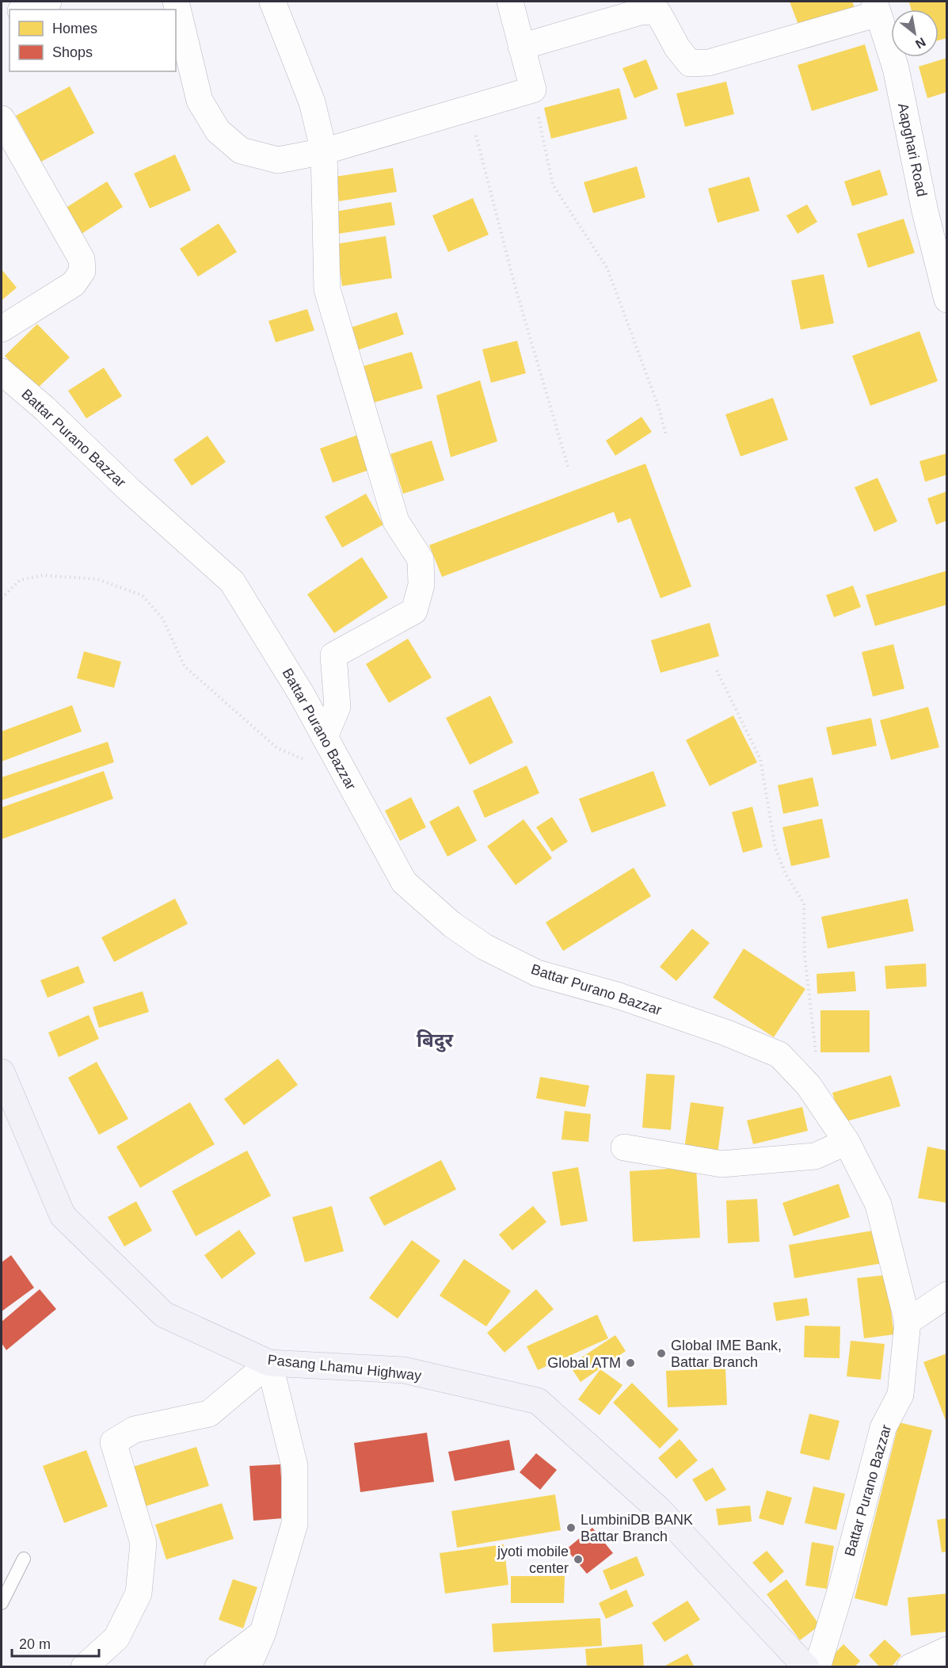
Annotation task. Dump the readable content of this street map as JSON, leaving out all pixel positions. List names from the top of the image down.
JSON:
{
  "streets": {
    "main road": ["Pasang Lhamu Highway"],
    "street": ["Aapghari Road", "Battar Purano Bazzar"]
  },
  "districts": ["बिदुर"],
  "places": [
    "Global IME Bank, Battar Branch",
    "Global ATM",
    "LumbiniDB BANK Battar Branch",
    "jyoti mobile center"
  ],
  "legend": ["Homes", "Shops"],
  "scale_bar": "20 m",
  "north": "bottom right"
}
